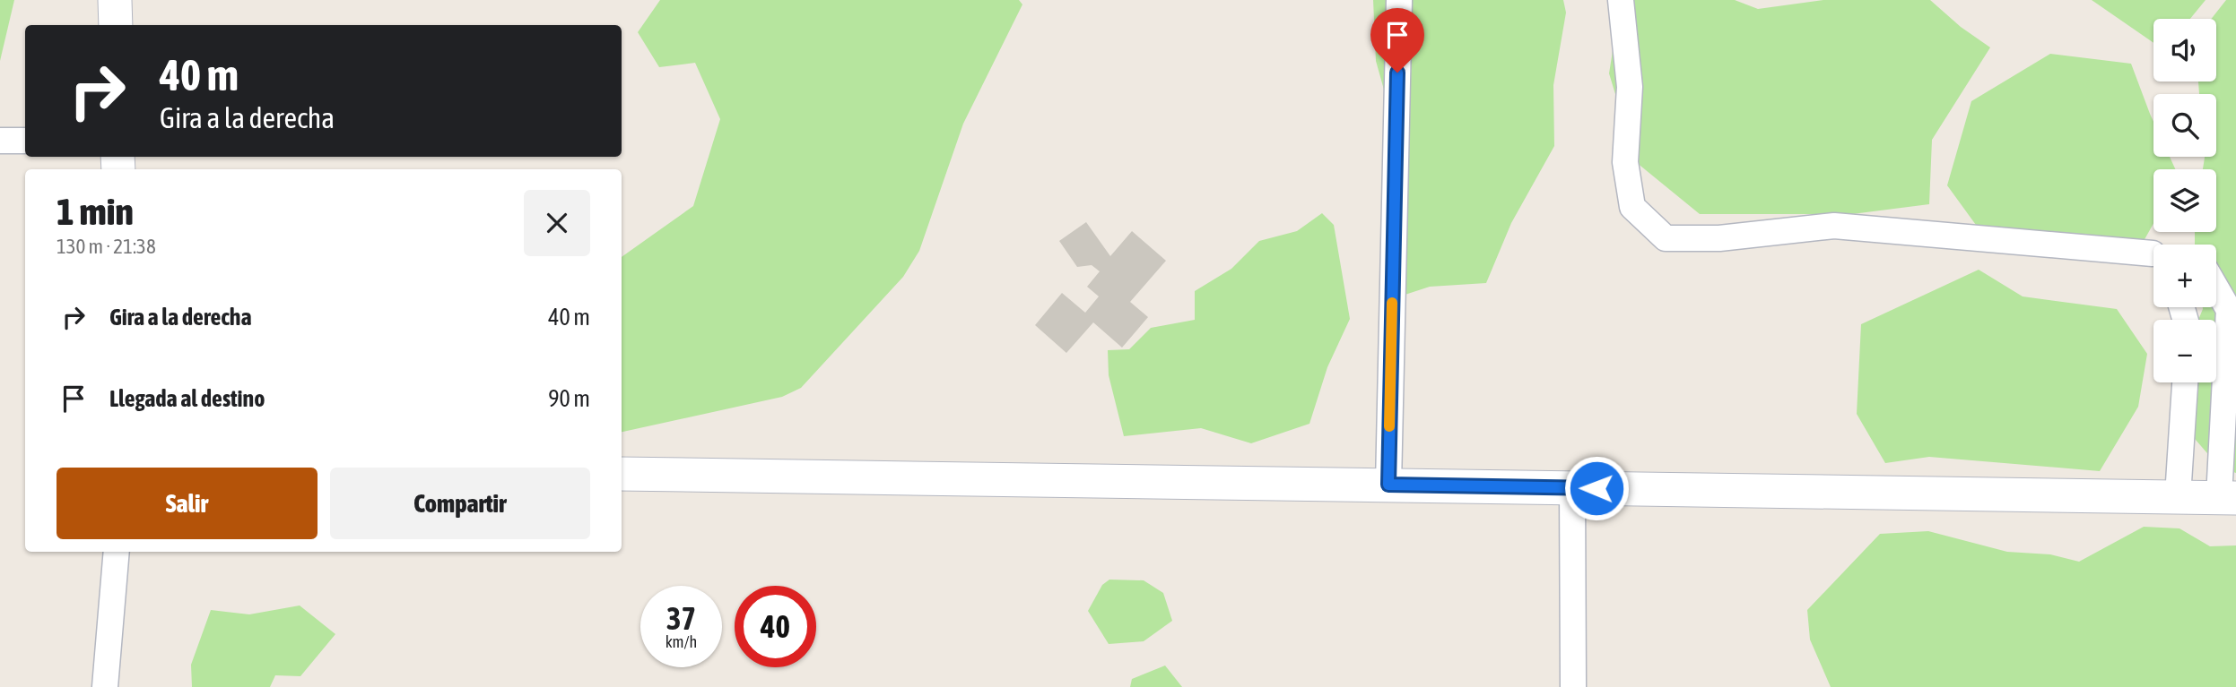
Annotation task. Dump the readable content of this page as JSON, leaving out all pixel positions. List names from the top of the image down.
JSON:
{
  "page": {
    "map_buttons": ["+", "−"],
    "turn": ["40 m", "Gira a la derecha"],
    "heading": ["1 min", "130 m · 21:38"],
    "list": [
      {
        "name": "Gira a la derecha",
        "value": "40 m"
      },
      {
        "name": "Llegada al destino",
        "value": "90 m"
      }
    ],
    "buttons": ["Salir", "Compartir"],
    "speed": "37 km/h",
    "limit": "40"
  }
}
